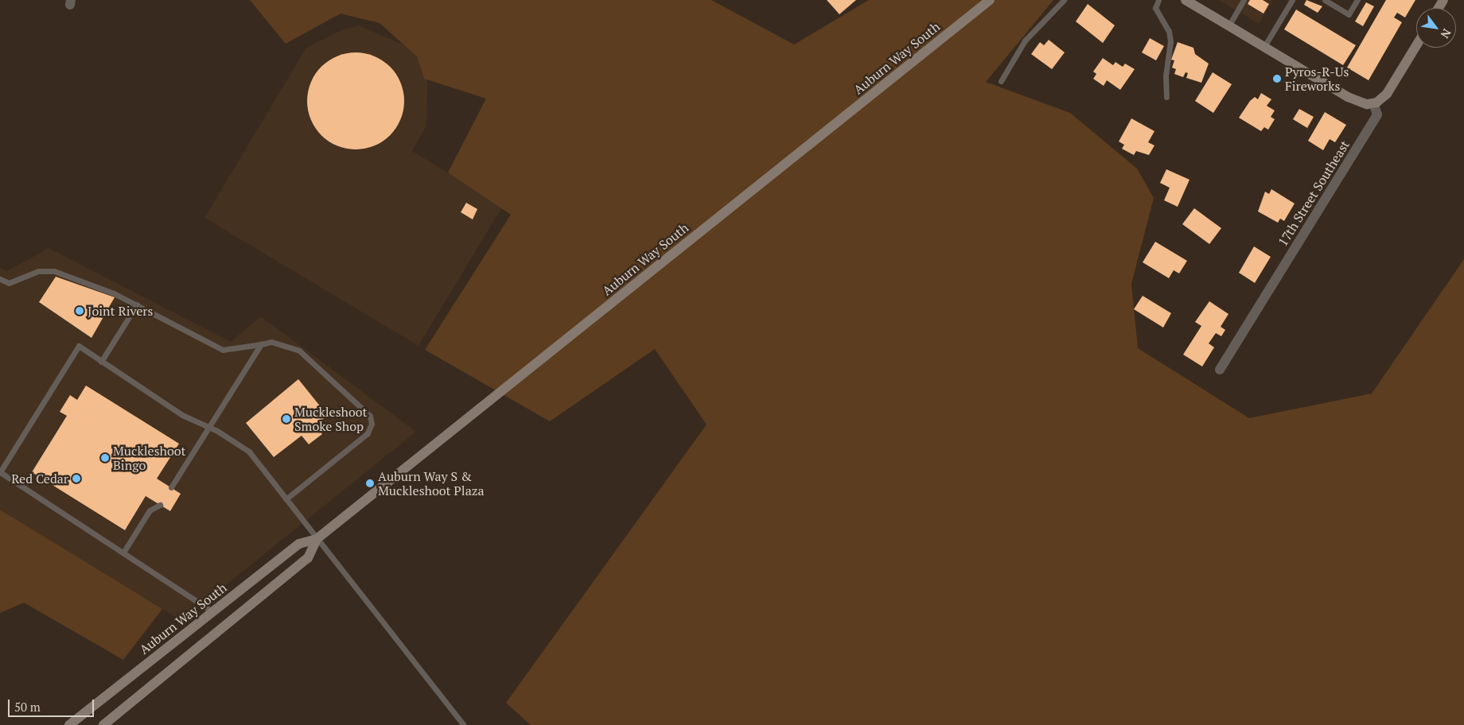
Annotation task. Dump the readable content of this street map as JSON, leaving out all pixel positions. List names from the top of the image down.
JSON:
{
  "streets": {
    "main road": ["Auburn Way South"],
    "street": ["17th Street Southeast"]
  },
  "places": [
    "Pyros-R-Us Fireworks",
    "Joint Rivers",
    "Muckleshoot Smoke Shop",
    "Muckleshoot Bingo",
    "Red Cedar",
    "Auburn Way S & Muckleshoot Plaza"
  ],
  "scale_bar": "50 m",
  "north": "bottom right"
}
